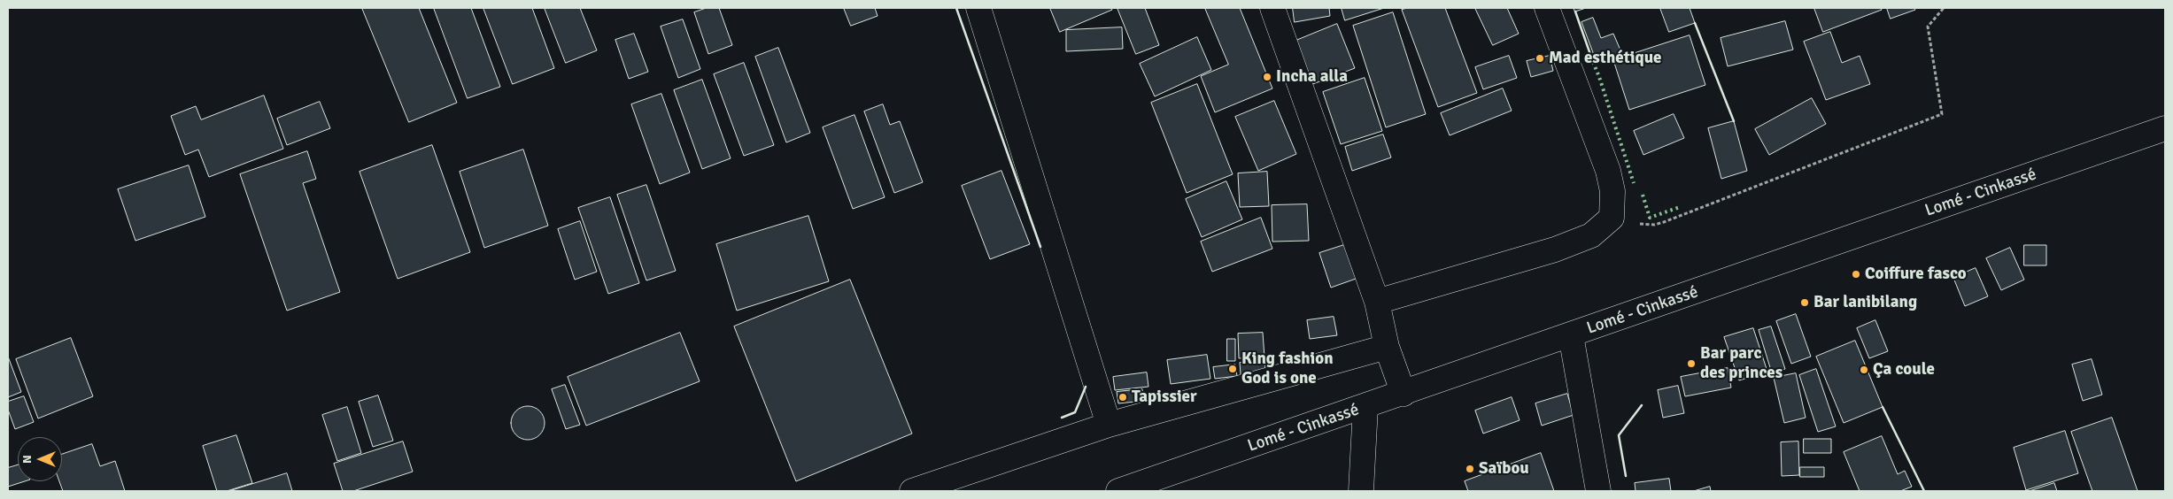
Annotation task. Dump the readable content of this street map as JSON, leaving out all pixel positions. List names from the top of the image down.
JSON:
{
  "streets": {
    "main road": ["Lomé - Cinkassé"]
  },
  "places": [
    "Mad esthétique",
    "Incha alla",
    "Coiffure fasco",
    "Bar lanibilang",
    "Bar parc des princes",
    "King fashion God is one",
    "Ça coule",
    "Tapissier",
    "Saïbou"
  ],
  "north": "left"
}
